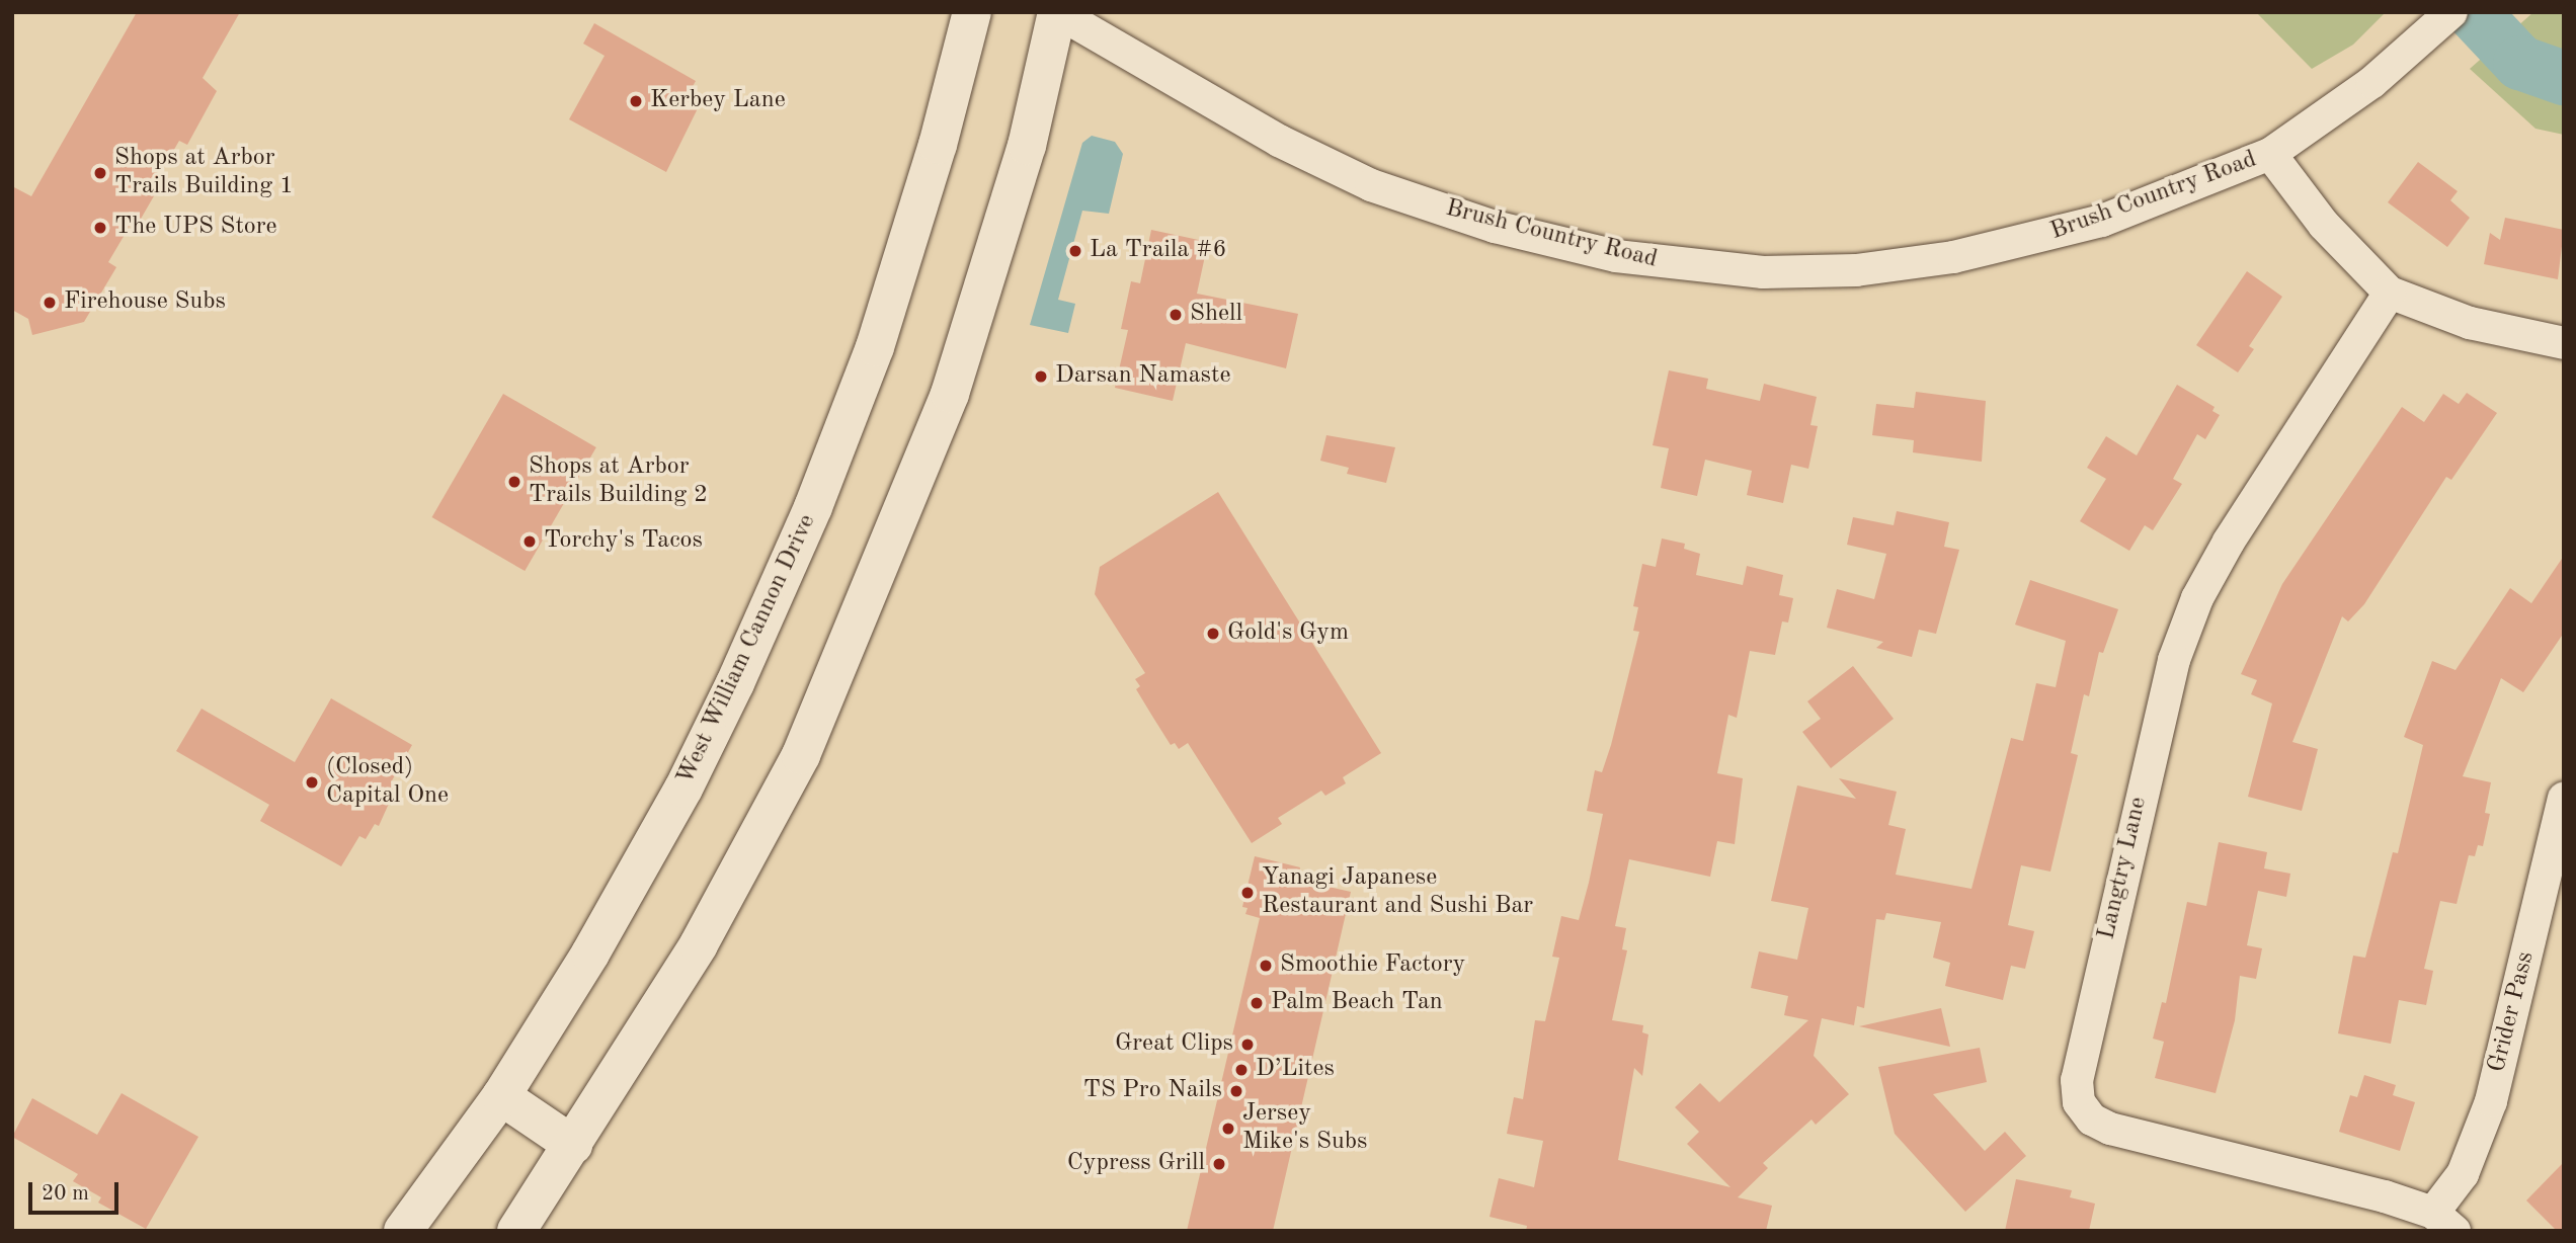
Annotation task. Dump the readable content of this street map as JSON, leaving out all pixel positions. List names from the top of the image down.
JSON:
{
  "streets": {
    "main road": ["West William Cannon Drive"],
    "street": ["Brush Country Road", "Langtry Lane", "Grider Pass"]
  },
  "crossings": [
    ["Langtry Lane", "Grider Pass"]
  ],
  "places": [
    "Kerbey Lane",
    "Shops at Arbor Trails Building 1",
    "The UPS Store",
    "La Traila #6",
    "Firehouse Subs",
    "Shell",
    "Darsan Namaste",
    "Shops at Arbor Trails Building 2",
    "Torchy's Tacos",
    "Gold's Gym",
    "(Closed) Capital One",
    "Yanagi Japanese Restaurant and Sushi Bar",
    "Smoothie Factory",
    "Palm Beach Tan",
    "Great Clips",
    "D’Lites",
    "TS Pro Nails",
    "Jersey Mike's Subs",
    "Cypress Grill"
  ],
  "scale_bar": "20 m"
}
